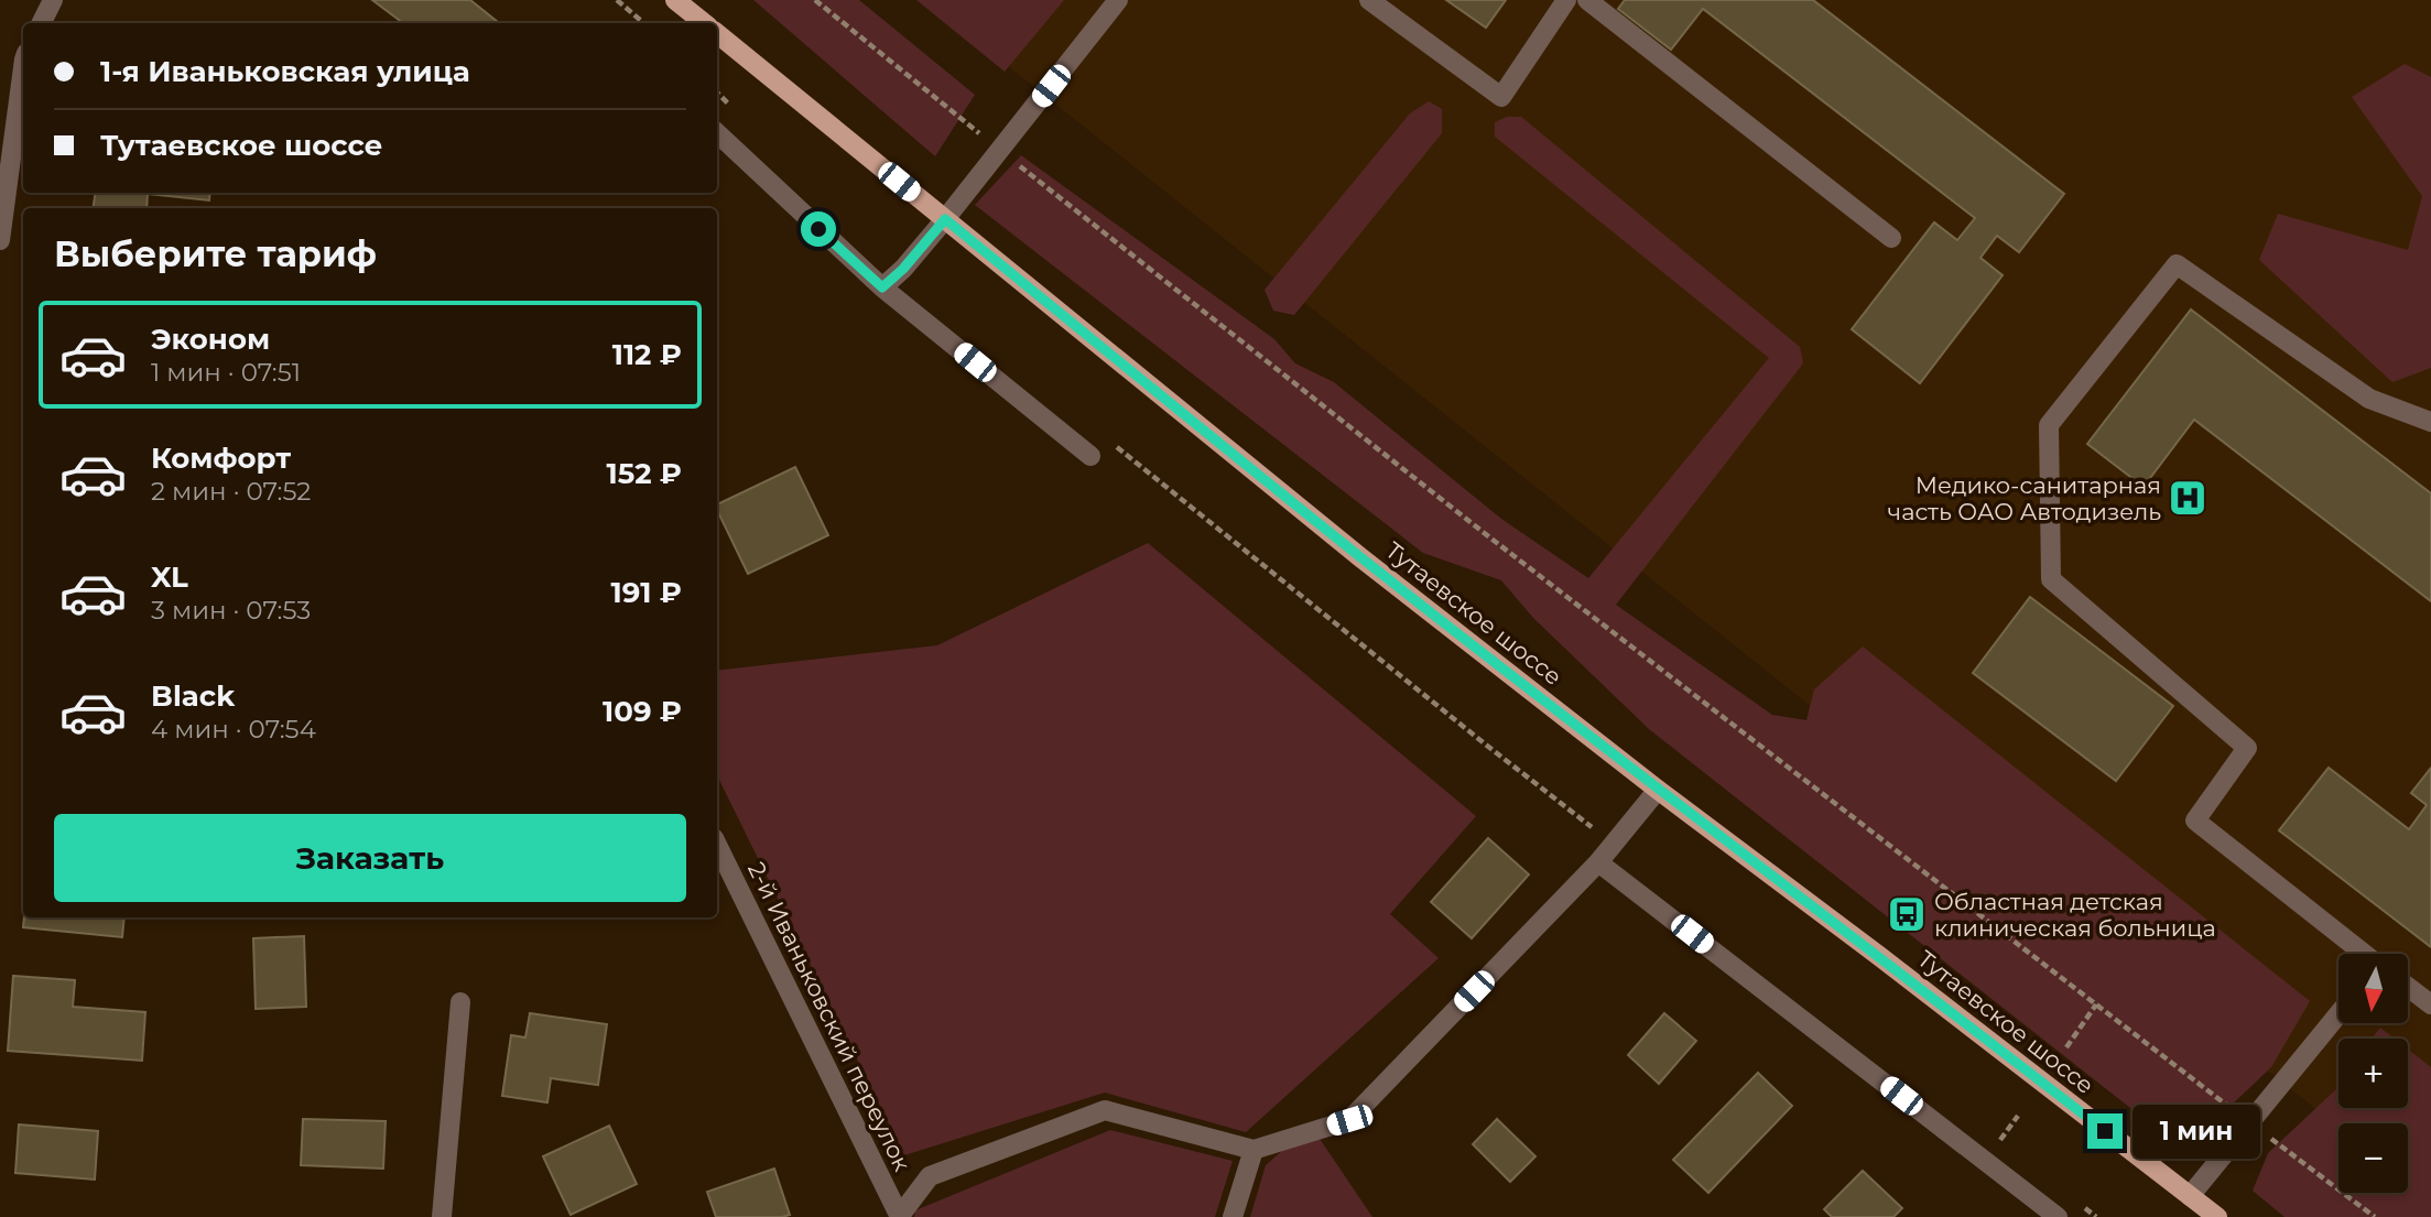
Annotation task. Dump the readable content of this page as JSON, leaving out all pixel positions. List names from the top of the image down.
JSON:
{
  "streets": {
    "main road": ["Тутаевское шоссе"],
    "street": ["2-й Иваньковский переулок"]
  },
  "places": {
    "hospital": ["Медико-санитарная часть ОАО Автодизель"],
    "bus stop": ["Областная детская клиническая больница"]
  },
  "north": "bottom",
  "page": {
    "banner": ["1-я Иваньковская улица", "Тутаевское шоссе"],
    "heading": "Выберите тариф",
    "list": [
      {
        "name": "Эконом",
        "note": "1 мин · 07:51",
        "value": "112 ₽"
      },
      {
        "name": "Комфорт",
        "note": "2 мин · 07:52",
        "value": "152 ₽"
      },
      {
        "name": "XL",
        "note": "3 мин · 07:53",
        "value": "191 ₽"
      },
      {
        "name": "Black",
        "note": "4 мин · 07:54",
        "value": "109 ₽"
      }
    ],
    "buttons": "Заказать",
    "map_buttons": ["+", "−"],
    "bubble": "1 мин"
  }
}
